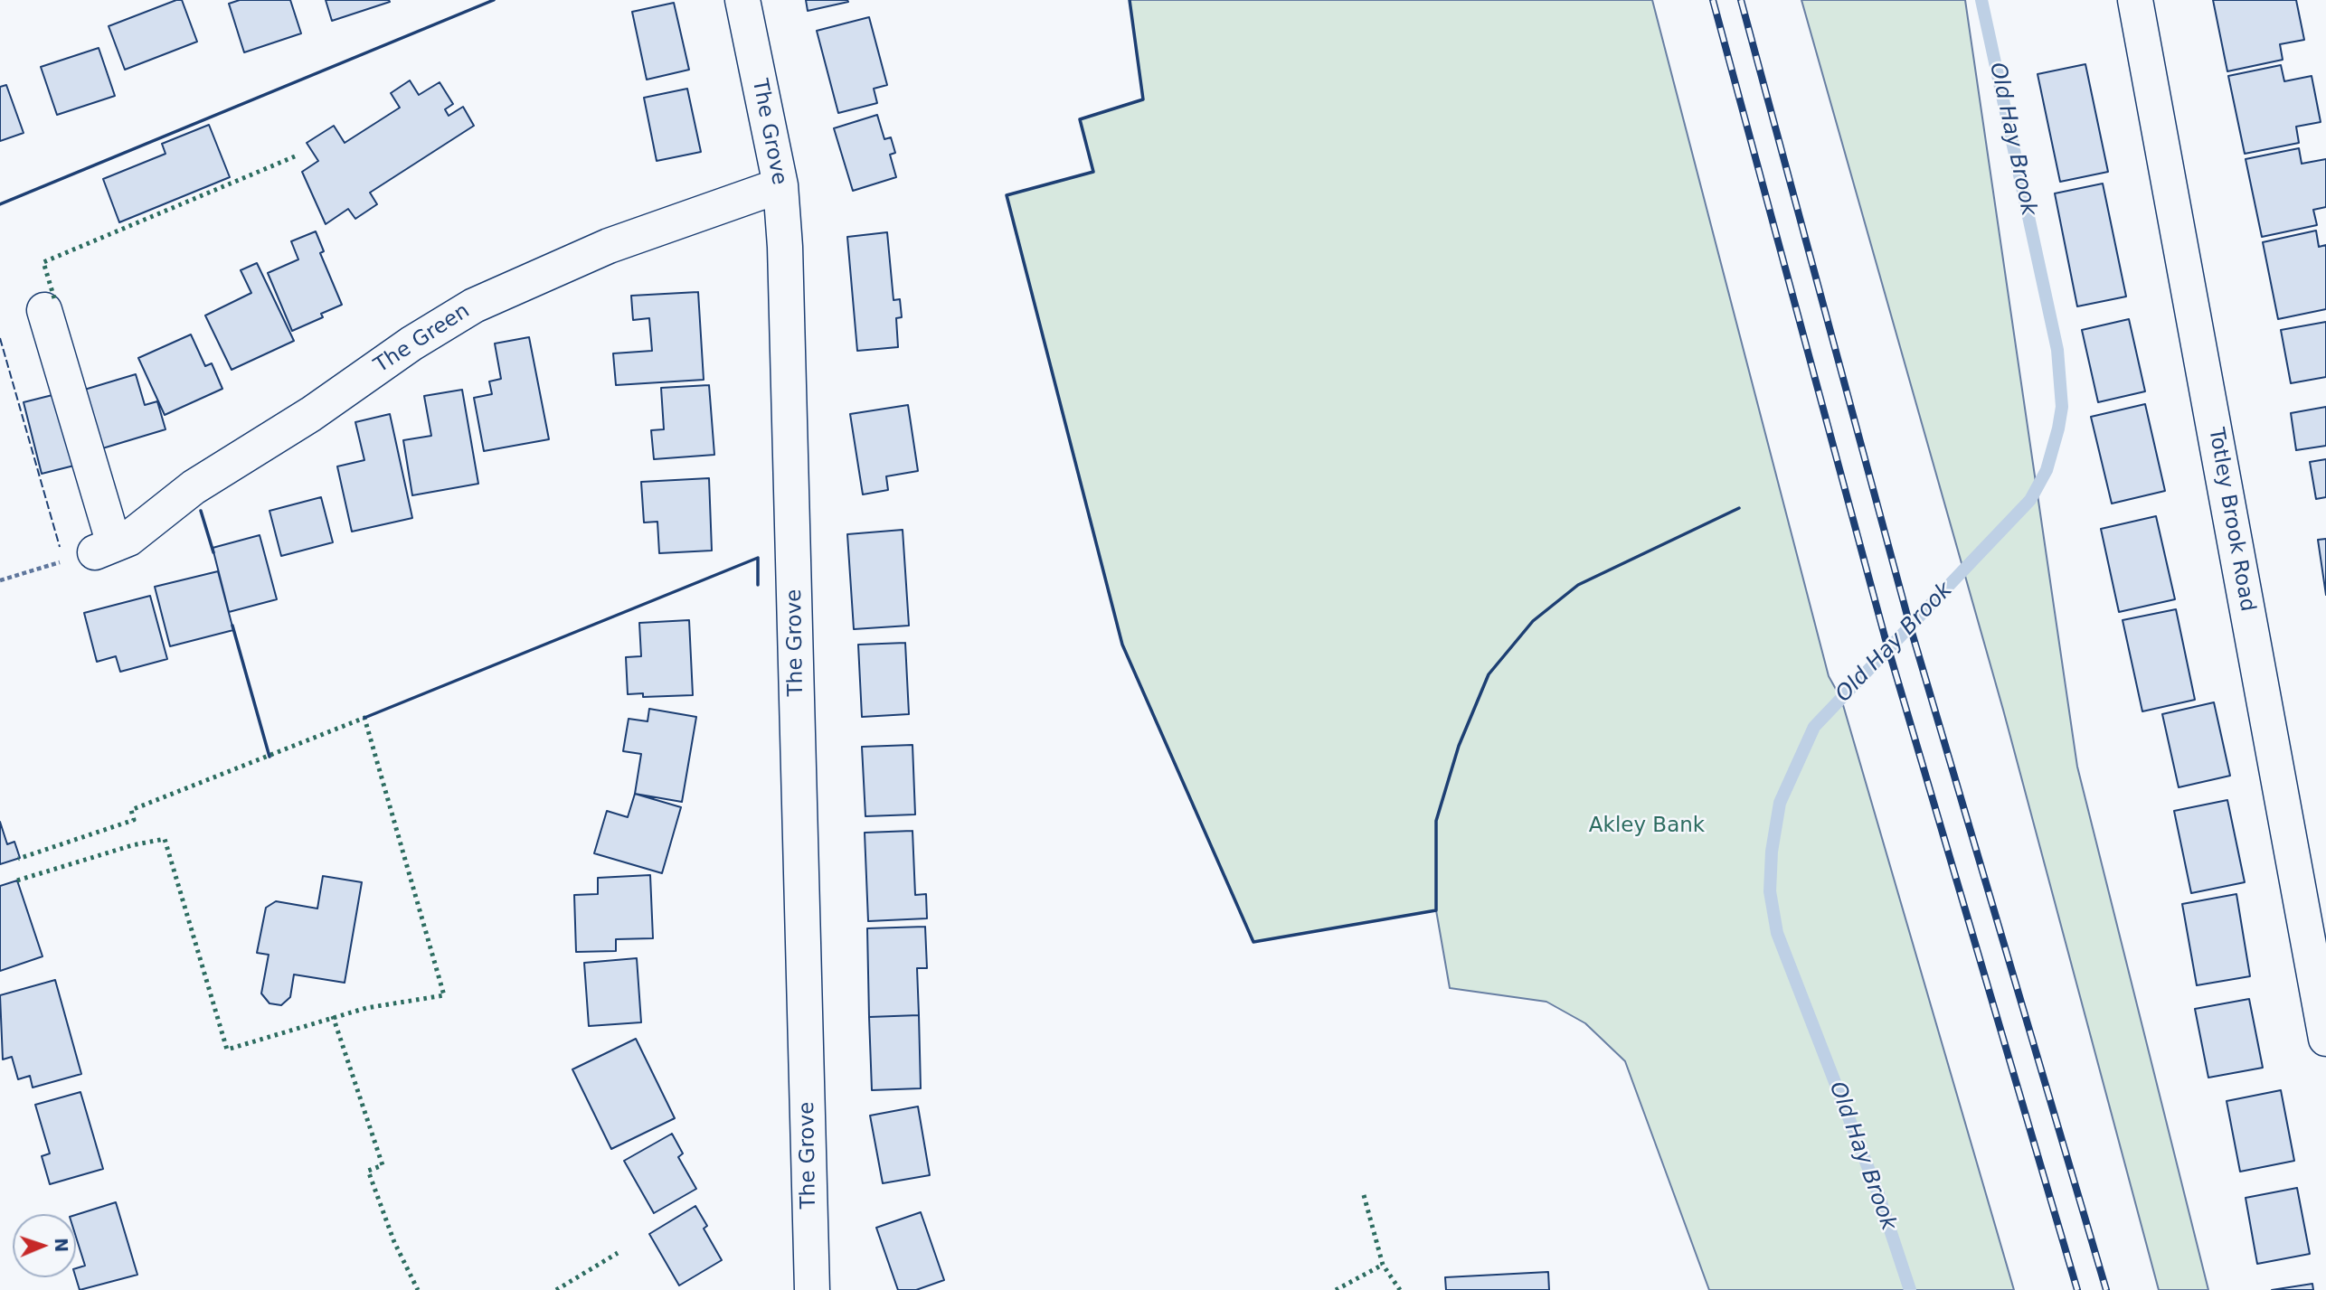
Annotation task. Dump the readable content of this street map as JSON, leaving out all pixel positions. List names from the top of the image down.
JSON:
{
  "streets": {
    "street": ["The Grove", "The Green", "Totley Brook Road"]
  },
  "crossings": [
    ["The Grove", "The Green"]
  ],
  "water": ["Old Hay Brook"],
  "parks": ["Akley Bank"],
  "north": "right"
}
